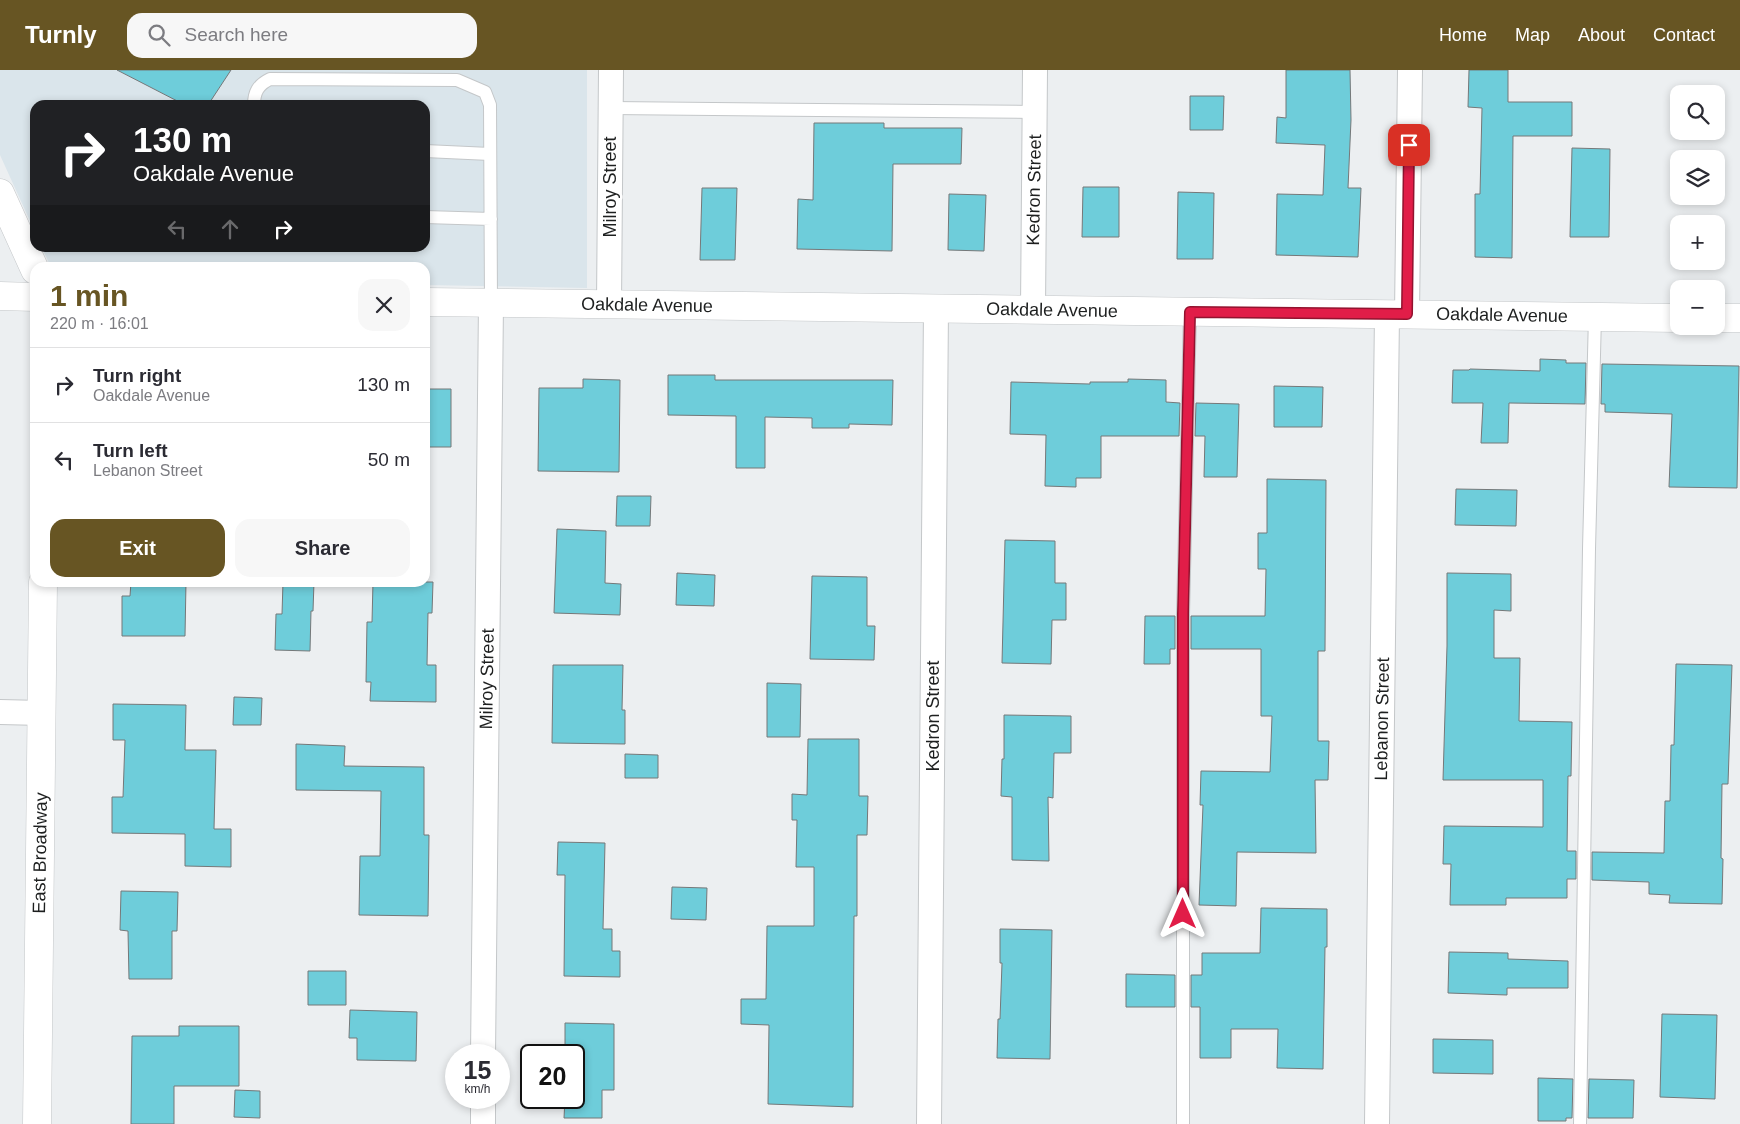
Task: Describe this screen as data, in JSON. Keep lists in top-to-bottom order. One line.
{"streets":{"street":["Milroy Street","Kedron Street","Oakdale Avenue","Lebanon Street","East Broadway"]},"crossings":[["Milroy Street","Oakdale Avenue"],["Kedron Street","Oakdale Avenue"],["Oakdale Avenue","Lebanon Street"]],"page":{"header":"Turnly","search":"Search here","nav":["Home","Map","About","Contact"],"map_buttons":["+","−"],"turn":["130 m","Oakdale Avenue"],"heading":["1 min","220 m · 16:01"],"list":[{"name":"Turn right","note":"Oakdale Avenue","value":"130 m"},{"name":"Turn left","note":"Lebanon Street","value":"50 m"}],"buttons":["Exit","Share"],"speed":"15 km/h","limit":"20"}}
